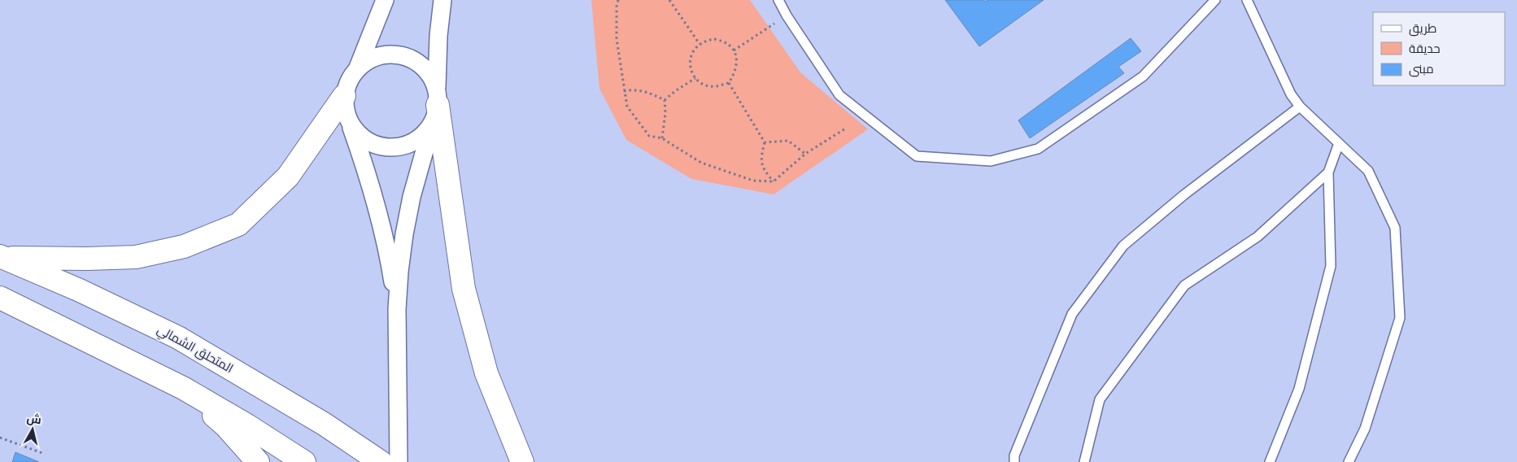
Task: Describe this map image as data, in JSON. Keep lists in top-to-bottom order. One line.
{"streets":{"highway":["المتحلق الشمالي"]},"legend":["طريق","حديقة","مبنى"],"north":"top"}
